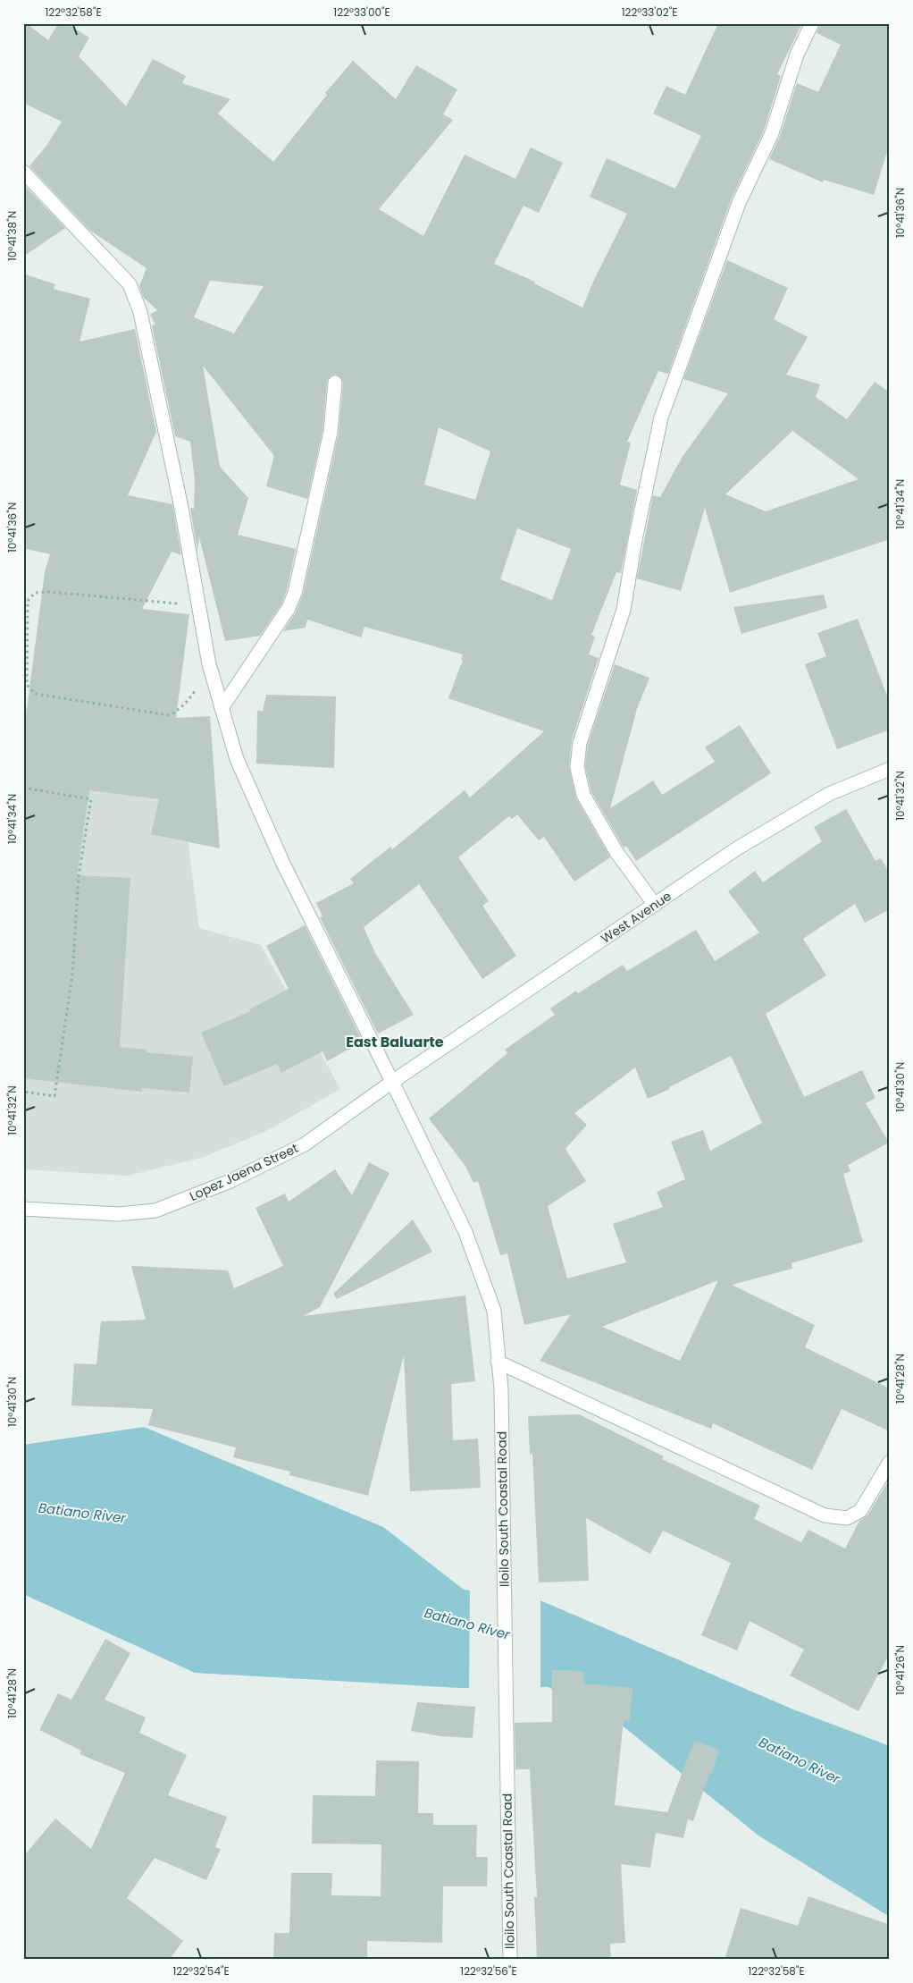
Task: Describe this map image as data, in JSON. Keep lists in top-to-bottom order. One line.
{"streets":{"street":["West Avenue","Lopez Jaena Street","Iloilo South Coastal Road"]},"crossings":[["West Avenue","Lopez Jaena Street"],["West Avenue","Iloilo South Coastal Road"],["Lopez Jaena Street","Iloilo South Coastal Road"]],"districts":["East Baluarte"],"water":["Batiano River"],"coordinates":["122°32'58\"E","122°33'00\"E","122°33'02\"E","10°41'36\"N","10°41'38\"N","10°41'34\"N","10°41'32\"N","10°41'30\"N","10°41'28\"N","10°41'26\"N","122°32'54\"E","122°32'56\"E"]}
